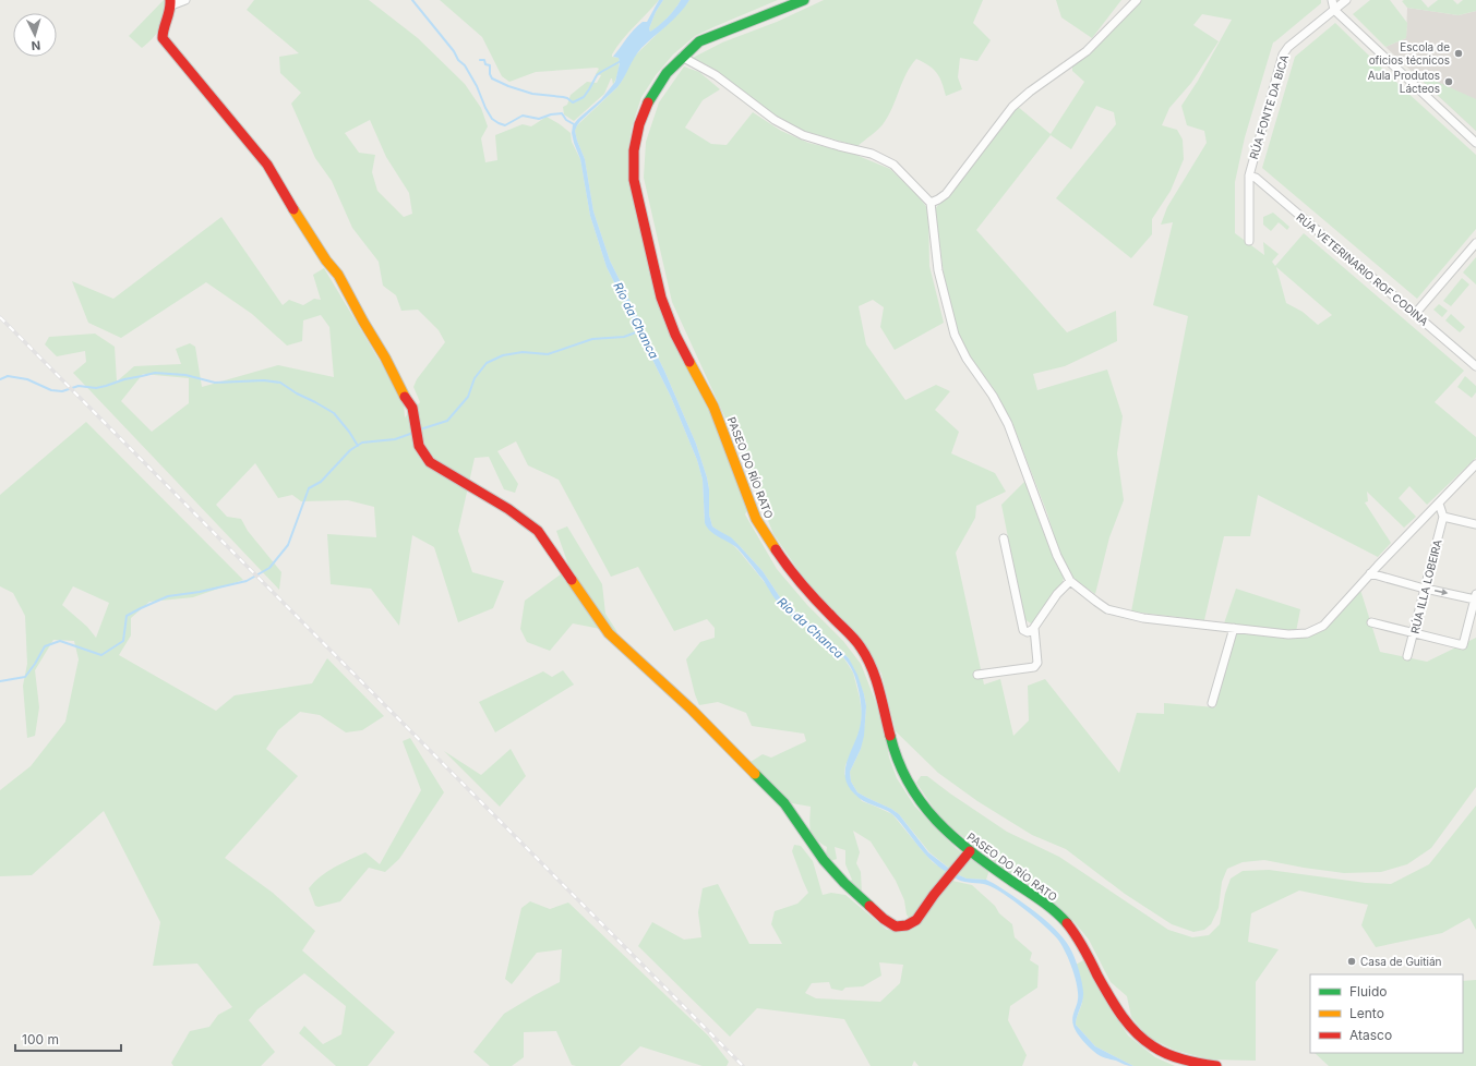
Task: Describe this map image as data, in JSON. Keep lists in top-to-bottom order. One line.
{"streets":{"street":["RÚA FONTE DA BICA","RÚA VETERINARIO ROF CODINA","PASEO DO RÍO RATO","RÚA ILLA LOBEIRA"]},"crossings":[["RÚA FONTE DA BICA","RÚA VETERINARIO ROF CODINA"]],"water":["Río da Chanca"],"places":["Escola de oficios técnicos","Aula Produtos Lácteos","Casa de Guitián"],"legend":["Fluido","Lento","Atasco"],"scale_bar":"100 m","north":"bottom"}
